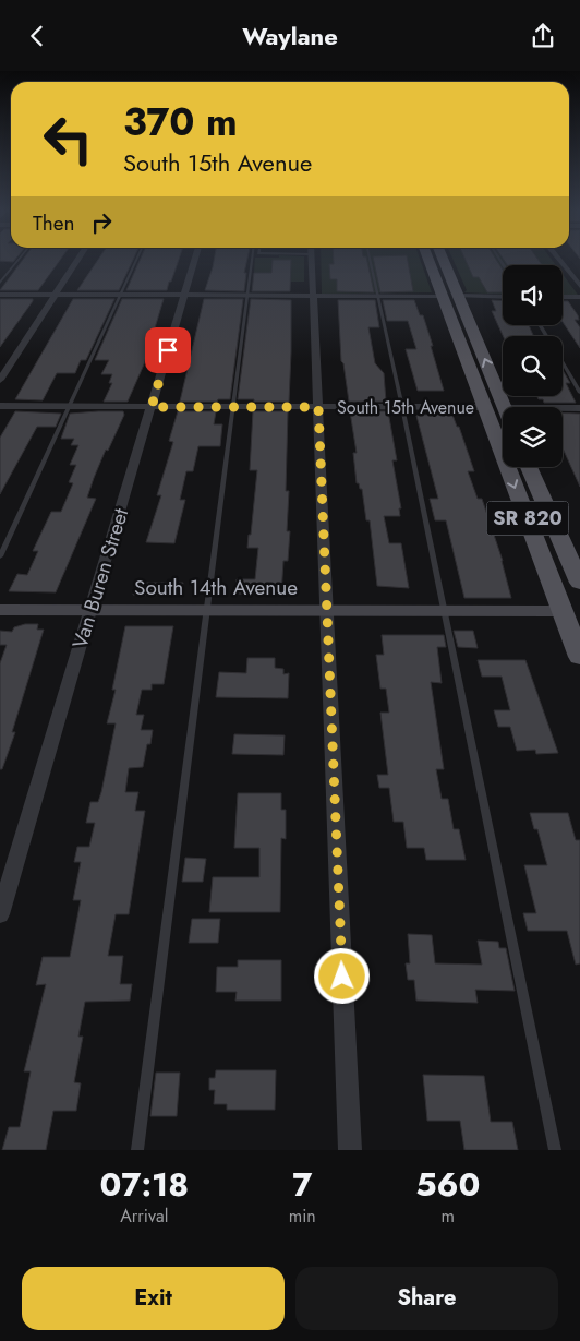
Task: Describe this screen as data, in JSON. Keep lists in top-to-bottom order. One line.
{"streets":{"main road":["SR 820"],"street":["South 15th Avenue","Van Buren Street","South 14th Avenue"]},"crossings":[["South 15th Avenue","SR 820"],["South 15th Avenue","Van Buren Street"],["SR 820","South 14th Avenue"],["Van Buren Street","South 14th Avenue"]],"page":{"header":"Waylane","turn":["370 m","South 15th Avenue"],"then":"Then","eta":["07:18","Arrival","7","min","560","m"],"buttons":["Exit","Share"]}}
